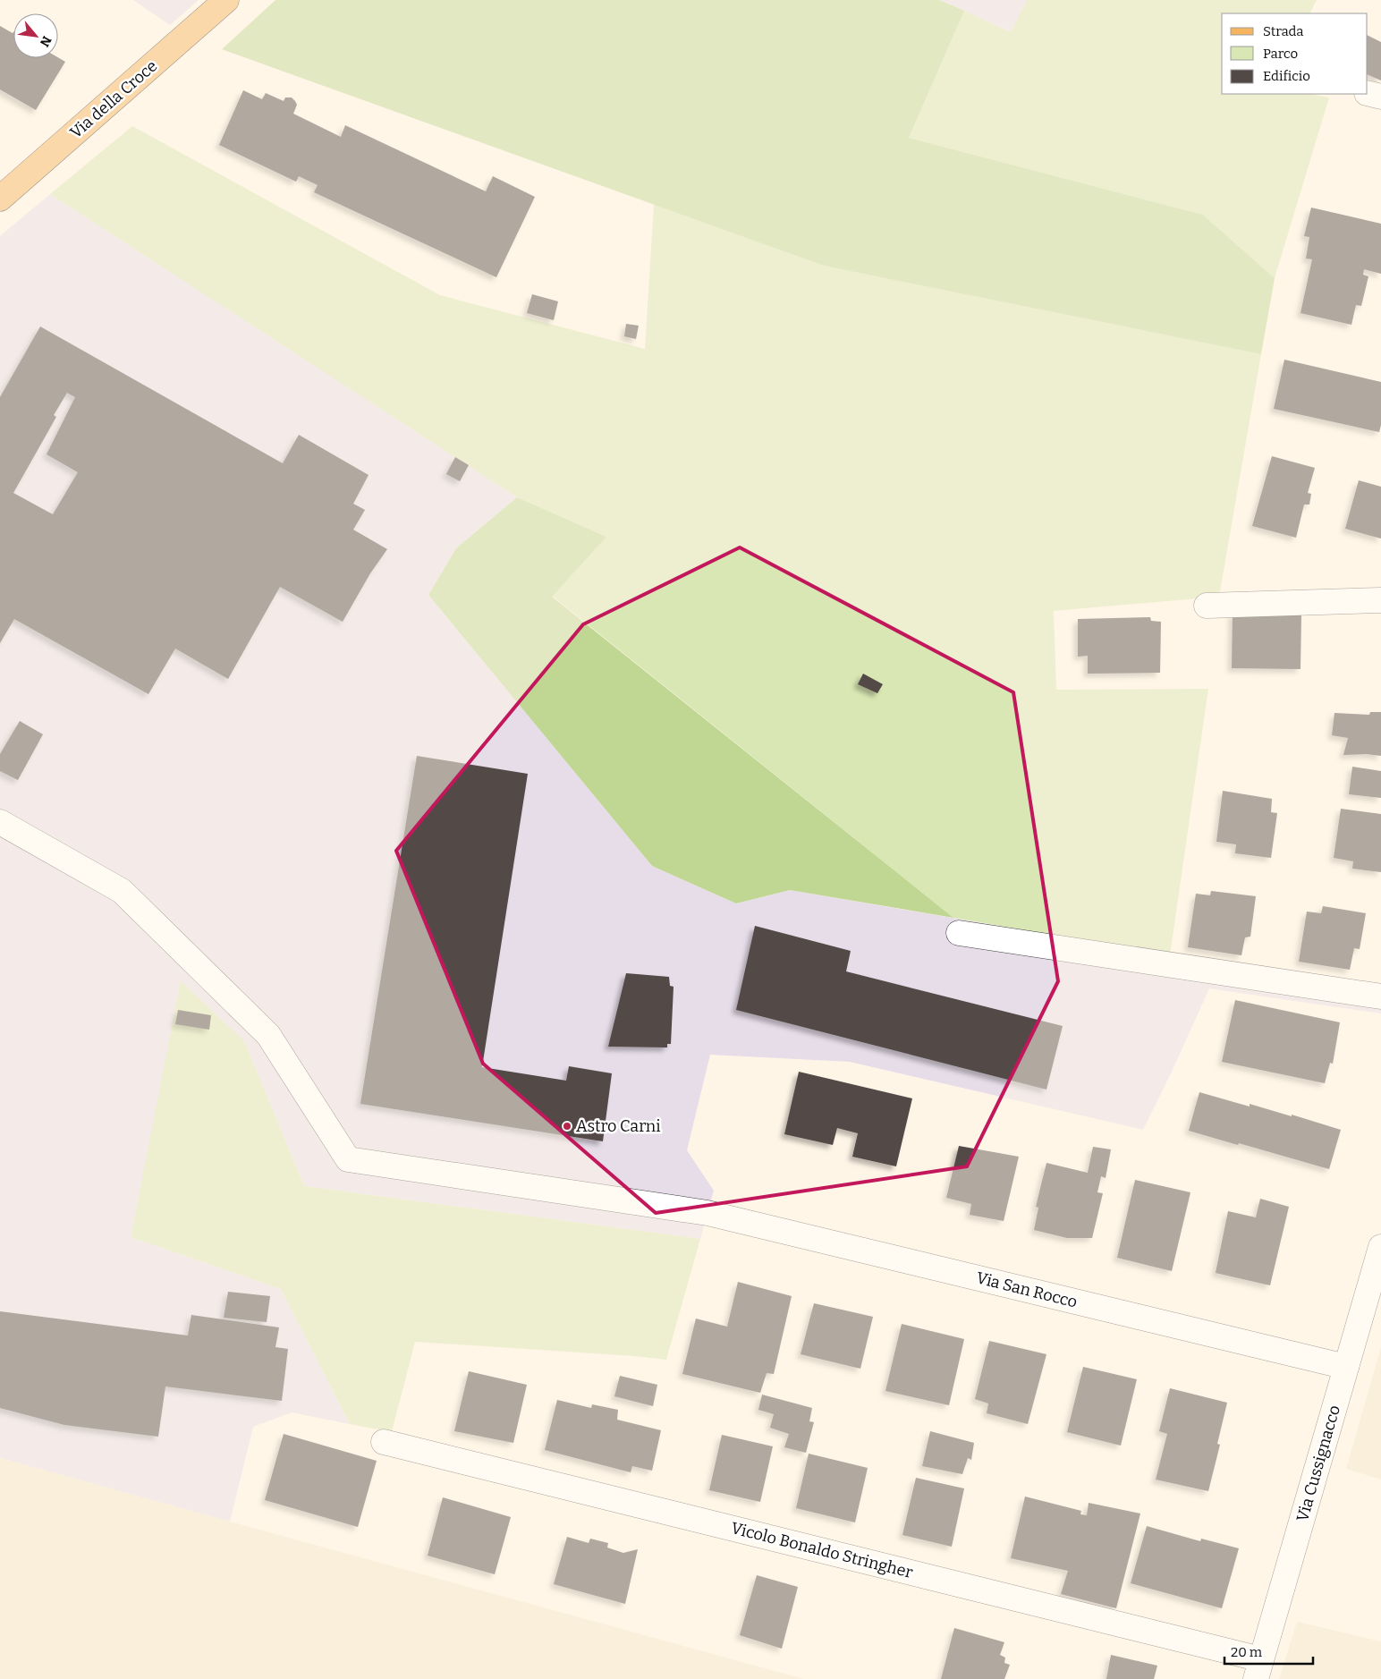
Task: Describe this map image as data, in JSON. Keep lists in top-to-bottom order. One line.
{"streets":{"main road":["Via della Croce"],"street":["Via San Rocco","Via Cussignacco","Vicolo Bonaldo Stringher"]},"crossings":[["Via San Rocco","Via Cussignacco"],["Via Cussignacco","Vicolo Bonaldo Stringher"]],"places":["Astro Carni"],"legend":["Strada","Parco","Edificio"],"scale_bar":"20 m","north":"bottom right"}
